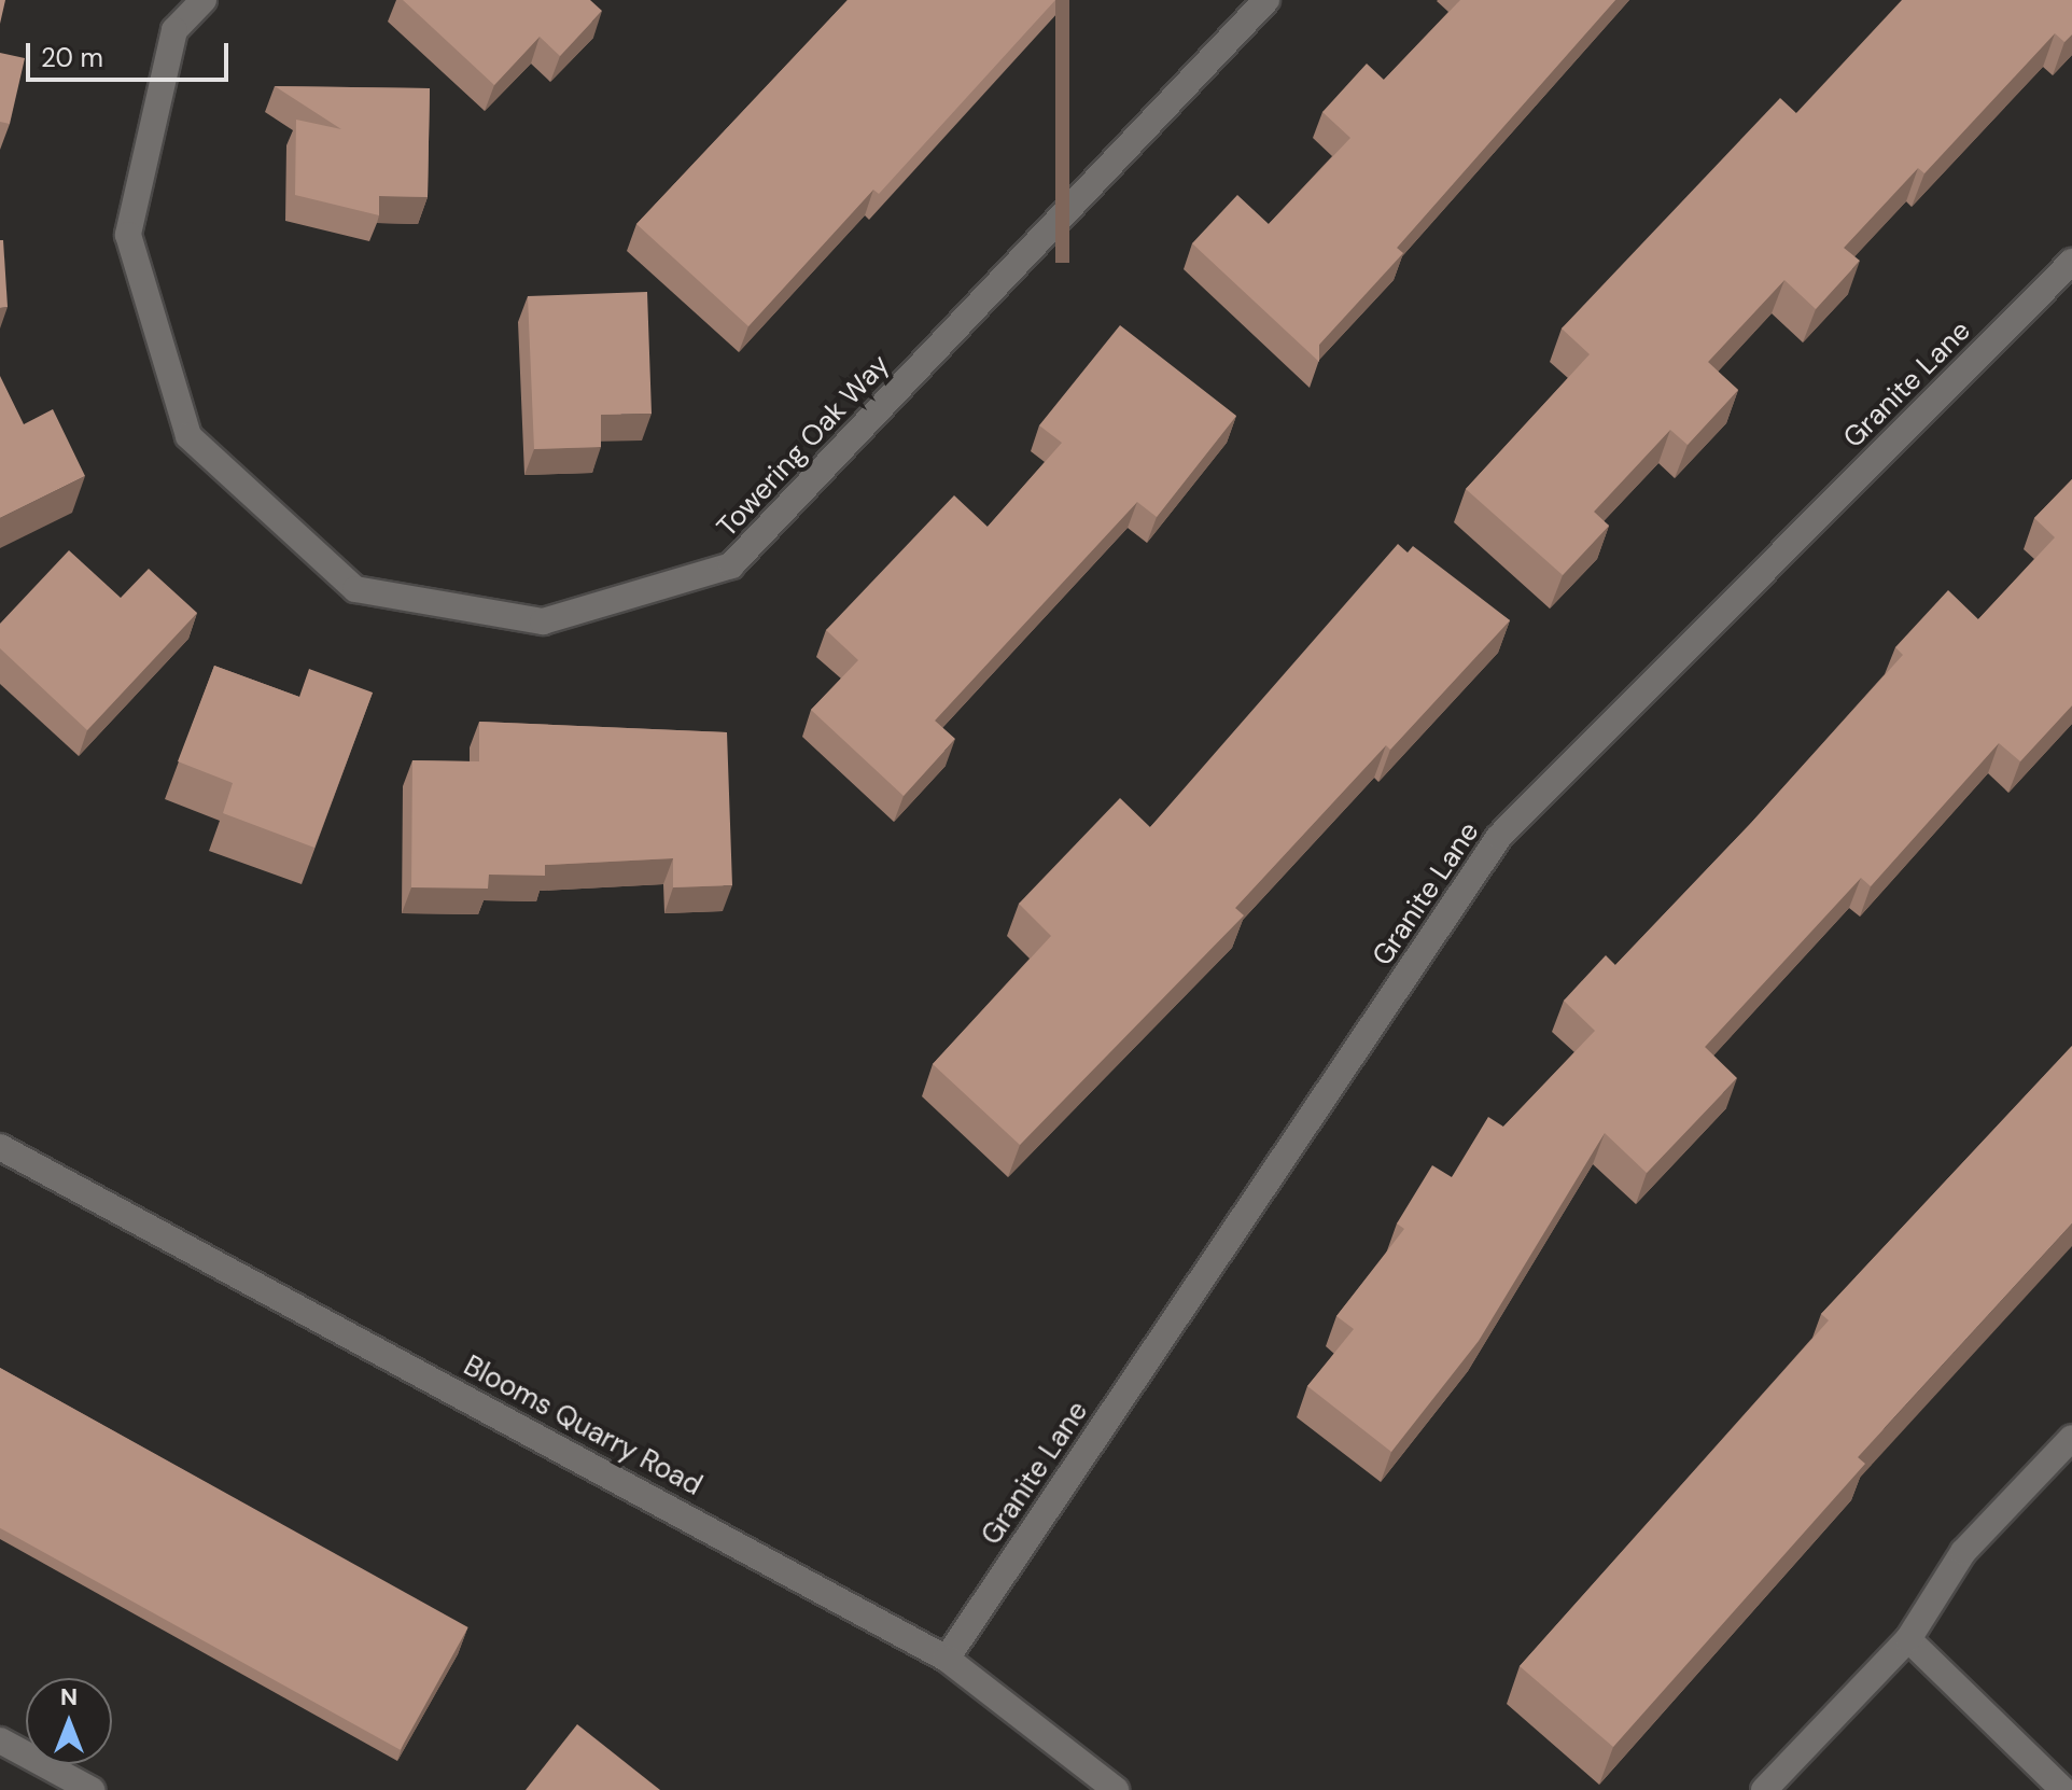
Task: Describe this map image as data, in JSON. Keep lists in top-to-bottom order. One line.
{"streets":{"street":["Granite Lane","Towering Oak Way","Blooms Quarry Road"]},"crossings":[["Granite Lane","Blooms Quarry Road"]],"scale_bar":"20 m","north":"top"}
